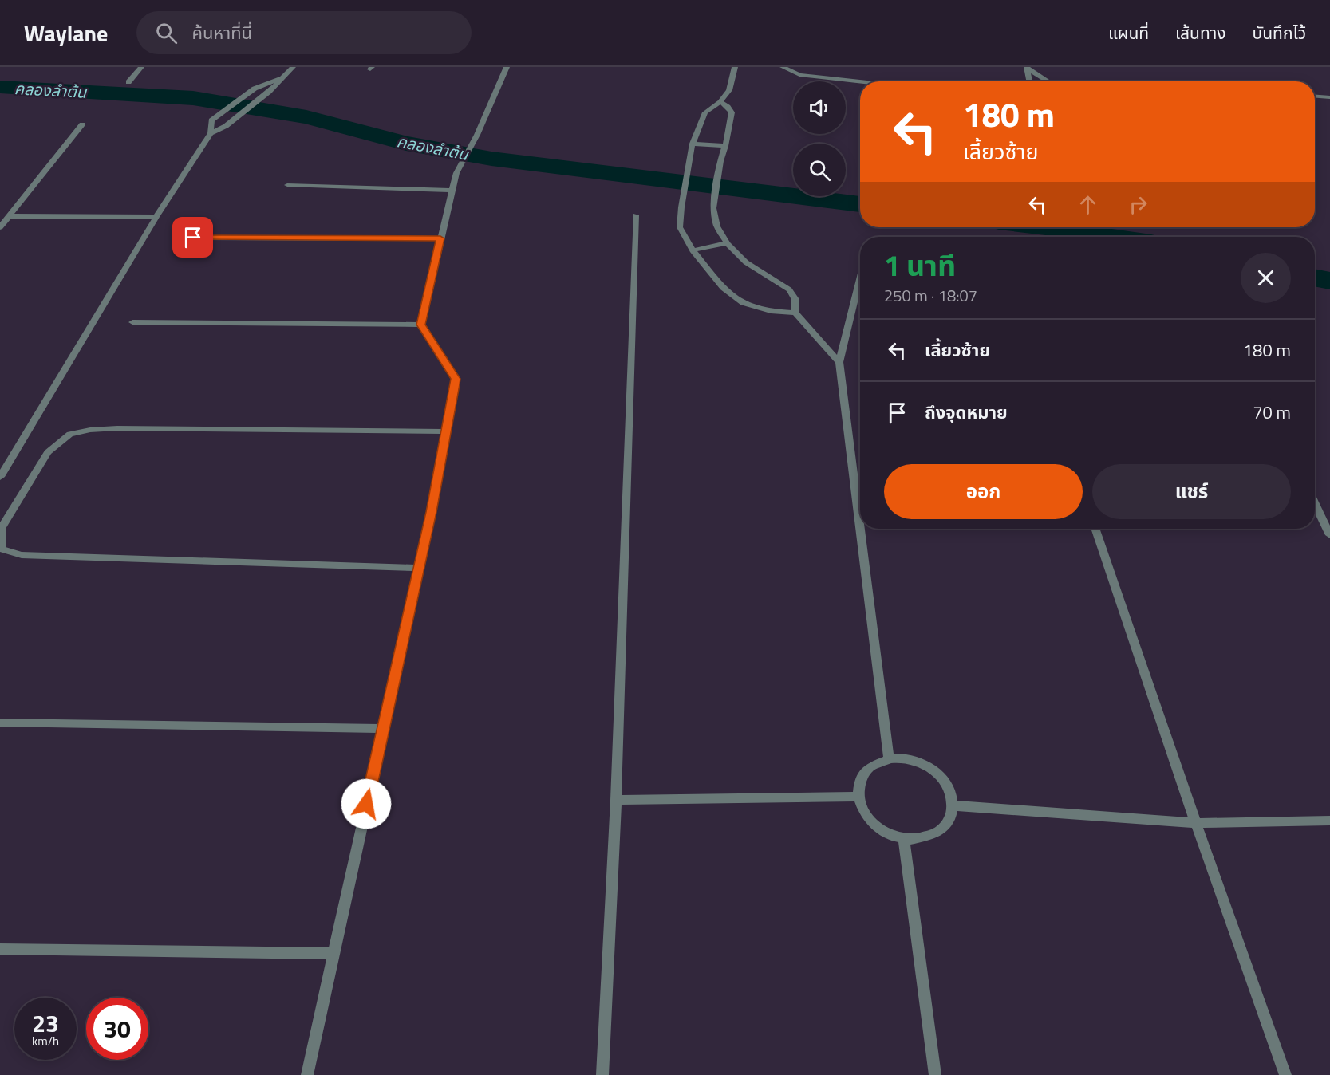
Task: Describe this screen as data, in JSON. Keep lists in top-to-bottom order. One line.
{"water":["คลองลำต้น"],"page":{"header":"Waylane","search":"ค้นหาที่นี่","nav":["แผนที่","เส้นทาง","บันทึกไว้"],"turn":["180 m","เลี้ยวซ้าย"],"heading":["1 นาที","250 m · 18:07"],"list":[{"name":"เลี้ยวซ้าย","value":"180 m"},{"name":"ถึงจุดหมาย","value":"70 m"}],"buttons":["ออก","แชร์"],"speed":"23 km/h","limit":"30"}}
